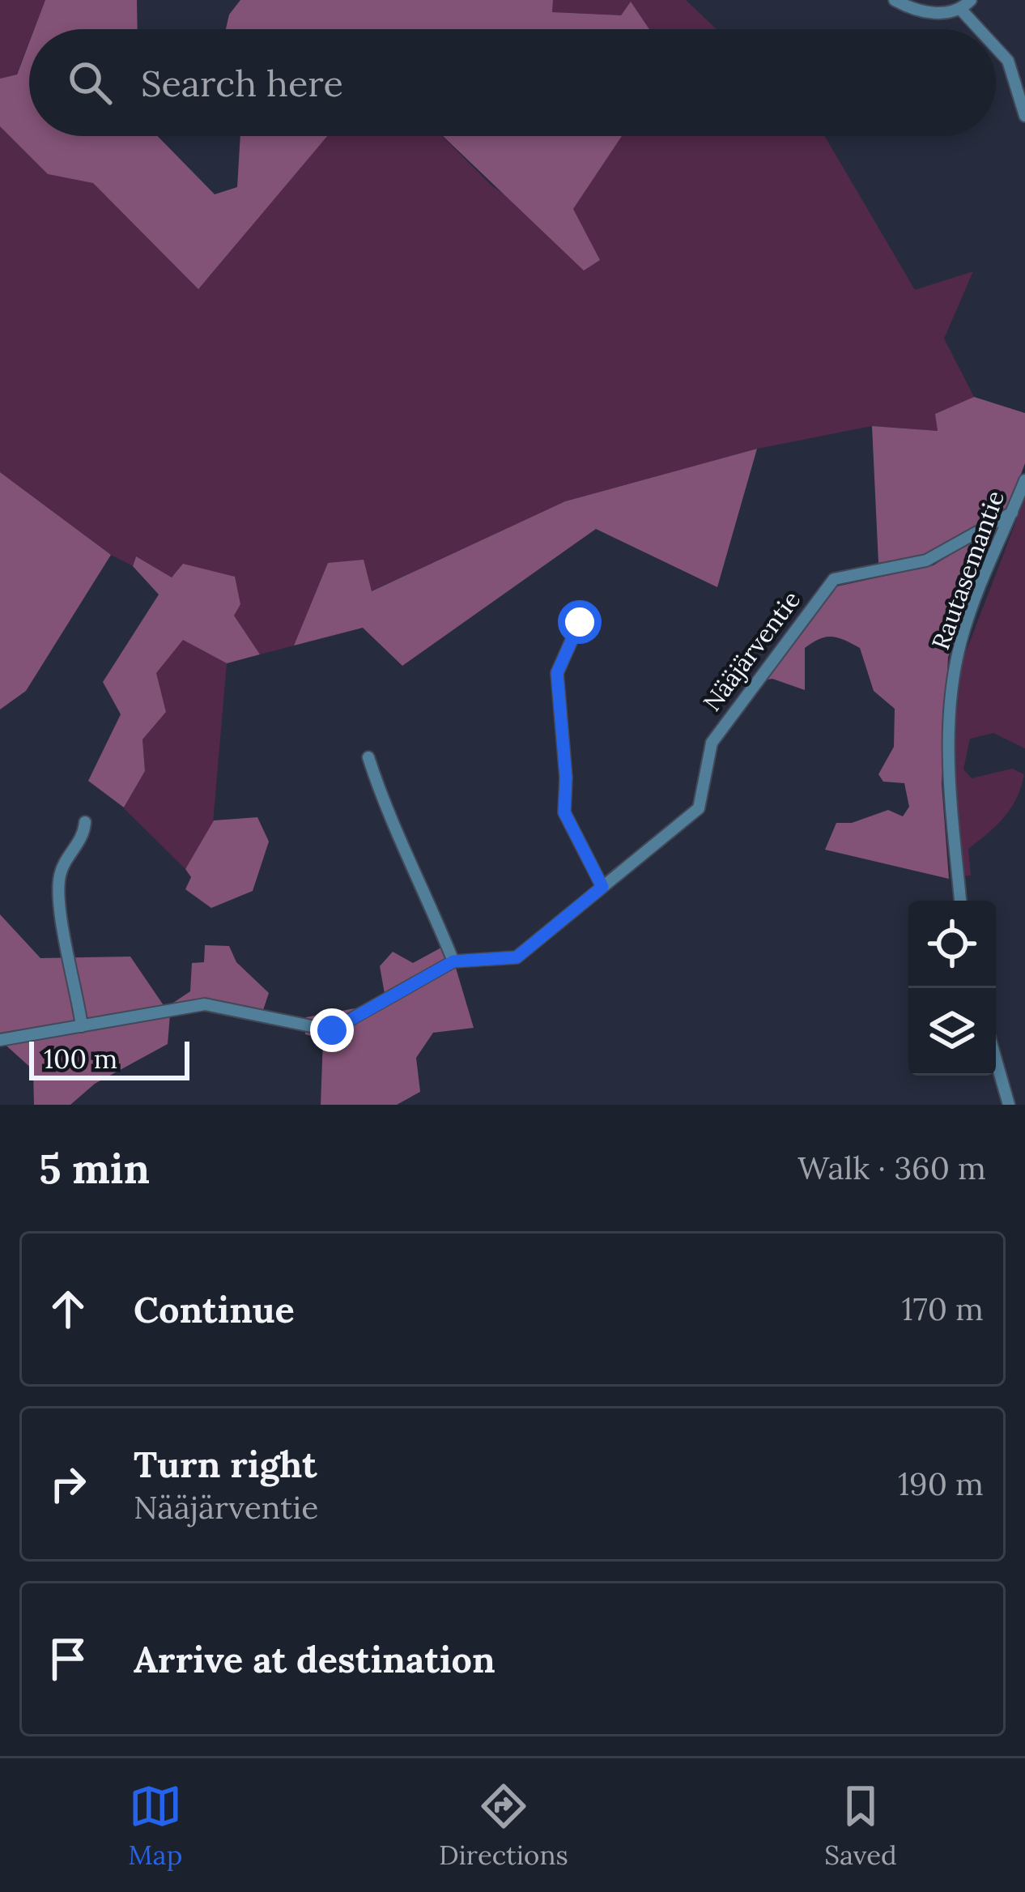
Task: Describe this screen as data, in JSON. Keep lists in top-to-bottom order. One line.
{"streets":{"street":["Rautasemantie","Nääjärventie"]},"crossings":[["Rautasemantie","Nääjärventie"]],"scale_bar":"100 m","page":{"search":"Search here","scale":"100 m","heading":["5 min","Walk · 360 m"],"list":[["Continue","170 m"],["Turn right","Nääjärventie","190 m"],"Arrive at destination"],"nav":["Map","Directions","Saved"]}}
